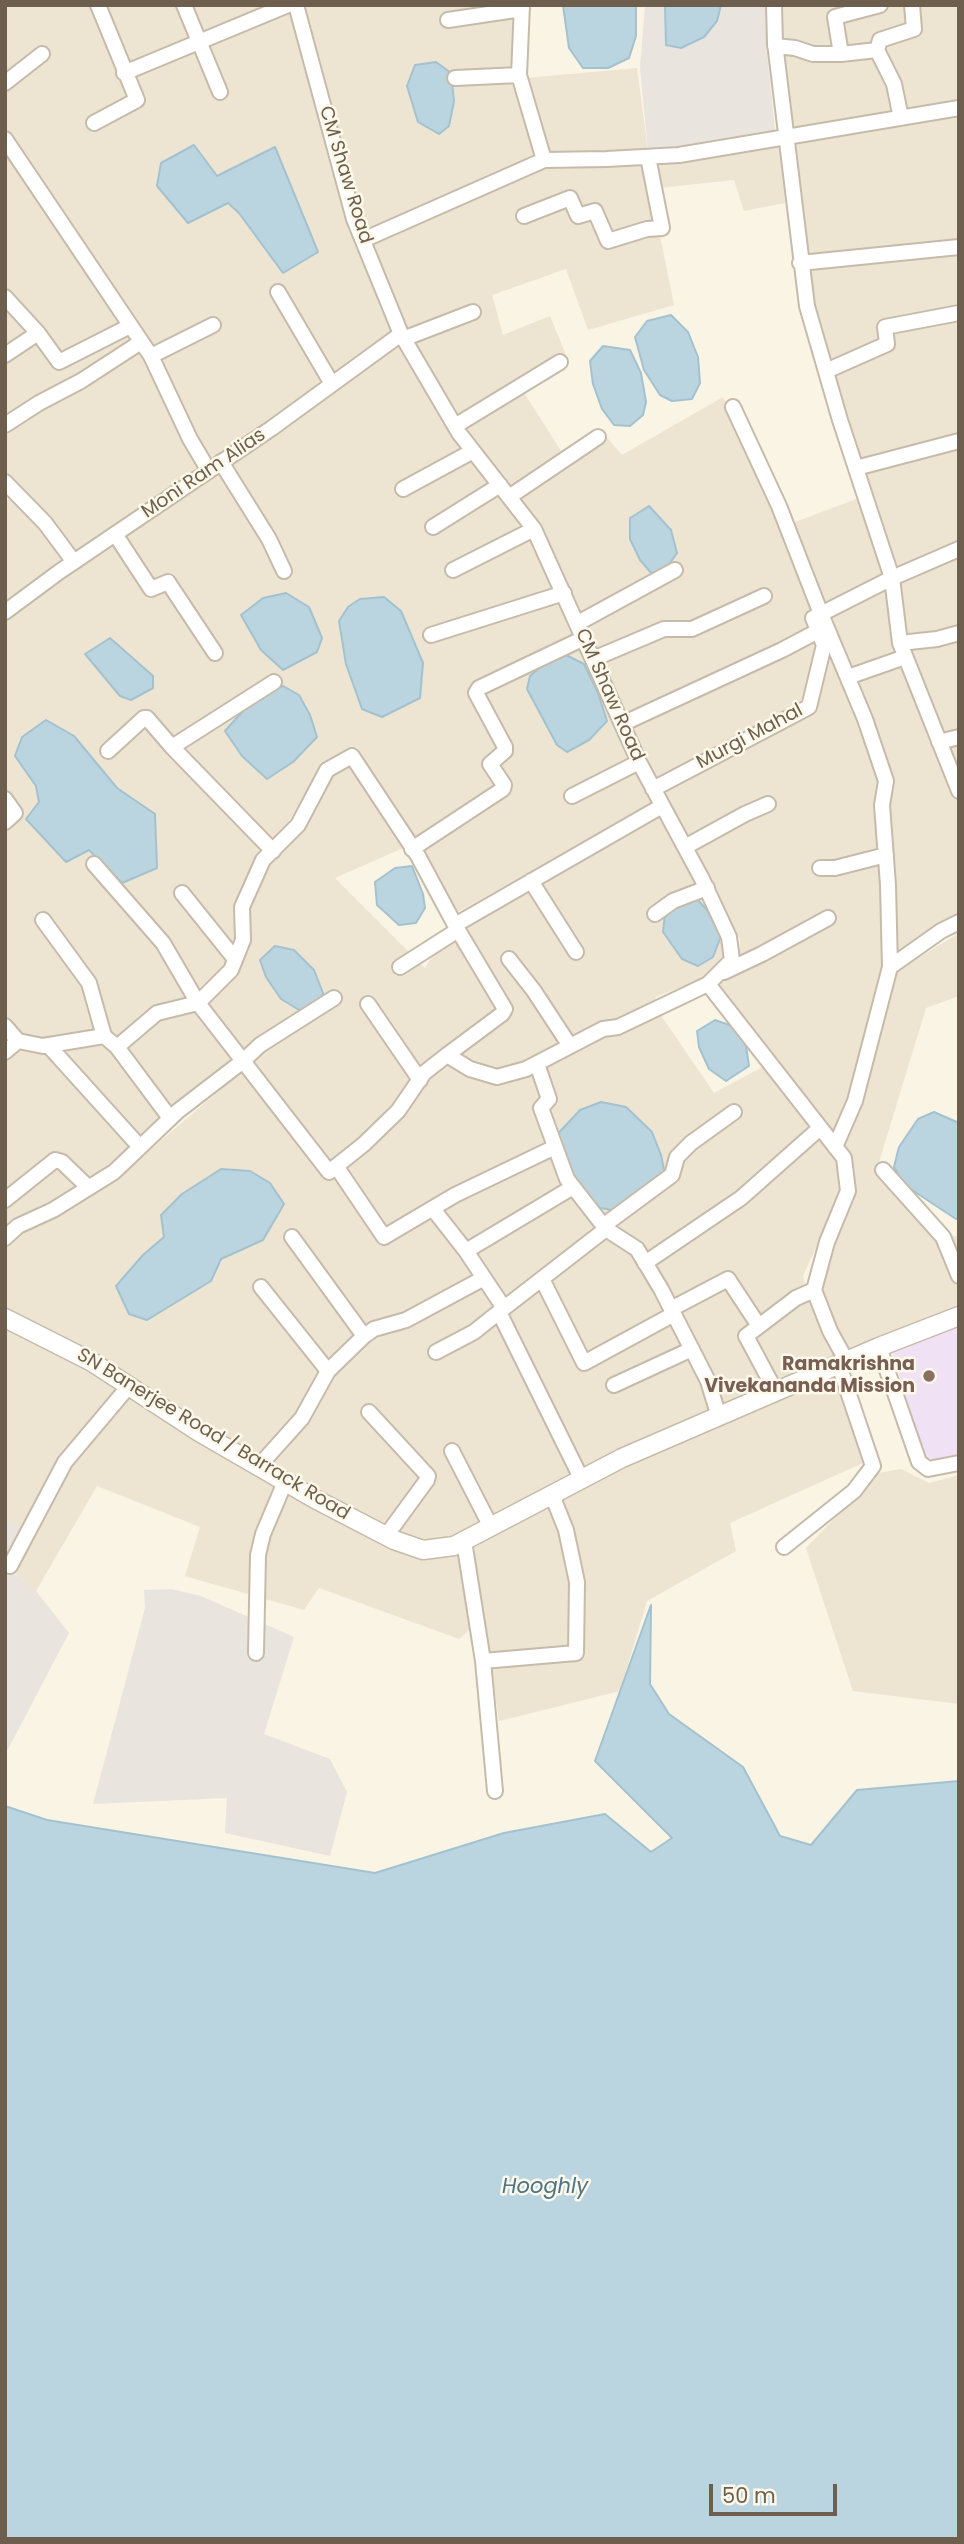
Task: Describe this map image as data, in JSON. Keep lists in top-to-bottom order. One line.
{"streets":{"street":["CM Shaw Road","Moni Ram Alias","Murgi Mahal","SN Banerjee Road / Barrack Road"]},"crossings":[["CM Shaw Road","Moni Ram Alias"],["CM Shaw Road","Murgi Mahal"]],"water":["Hooghly"],"places":["Ramakrishna Vivekananda Mission"],"scale_bar":"50 m"}
